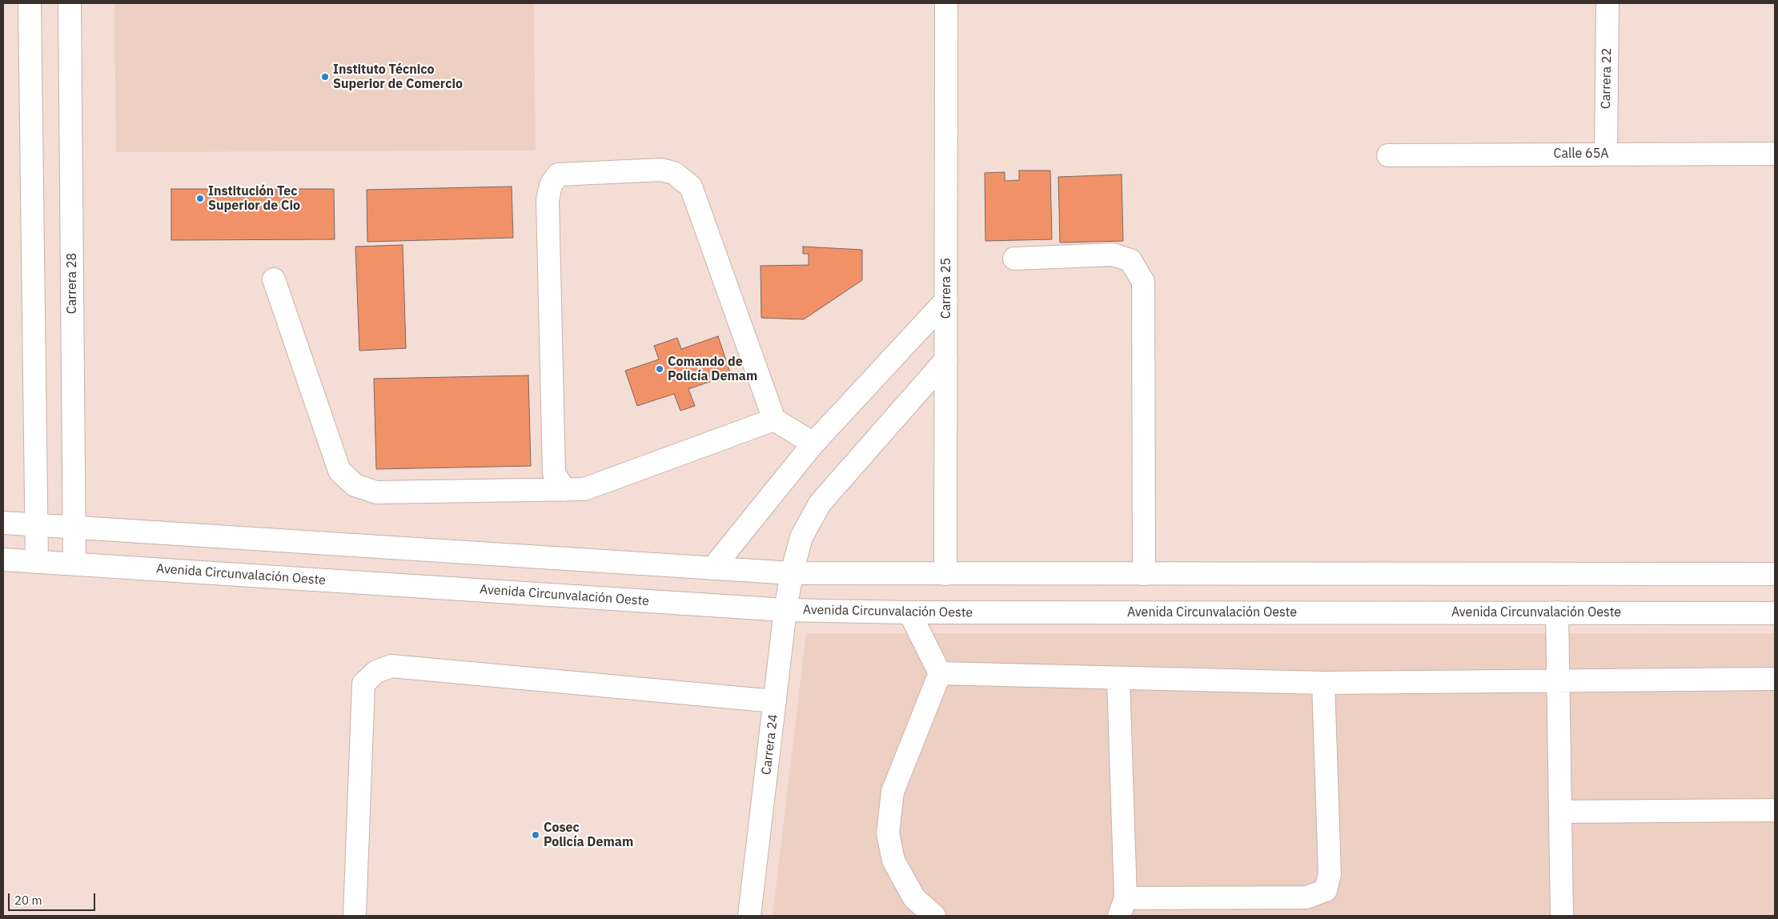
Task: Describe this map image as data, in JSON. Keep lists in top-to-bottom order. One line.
{"streets":{"main road":["Carrera 22","Calle 65A","Carrera 28","Carrera 25","Avenida Circunvalación Oeste","Carrera 24"]},"crossings":[["Carrera 22","Calle 65A"],["Carrera 28","Avenida Circunvalación Oeste"],["Carrera 25","Carrera 24"],["Avenida Circunvalación Oeste","Carrera 24"]],"places":["Instituto Técnico Superior de Comercio","Institución Tec Superior de Cio","Comando de Policía Demam","Cosec Policía Demam"],"scale_bar":"20 m"}
